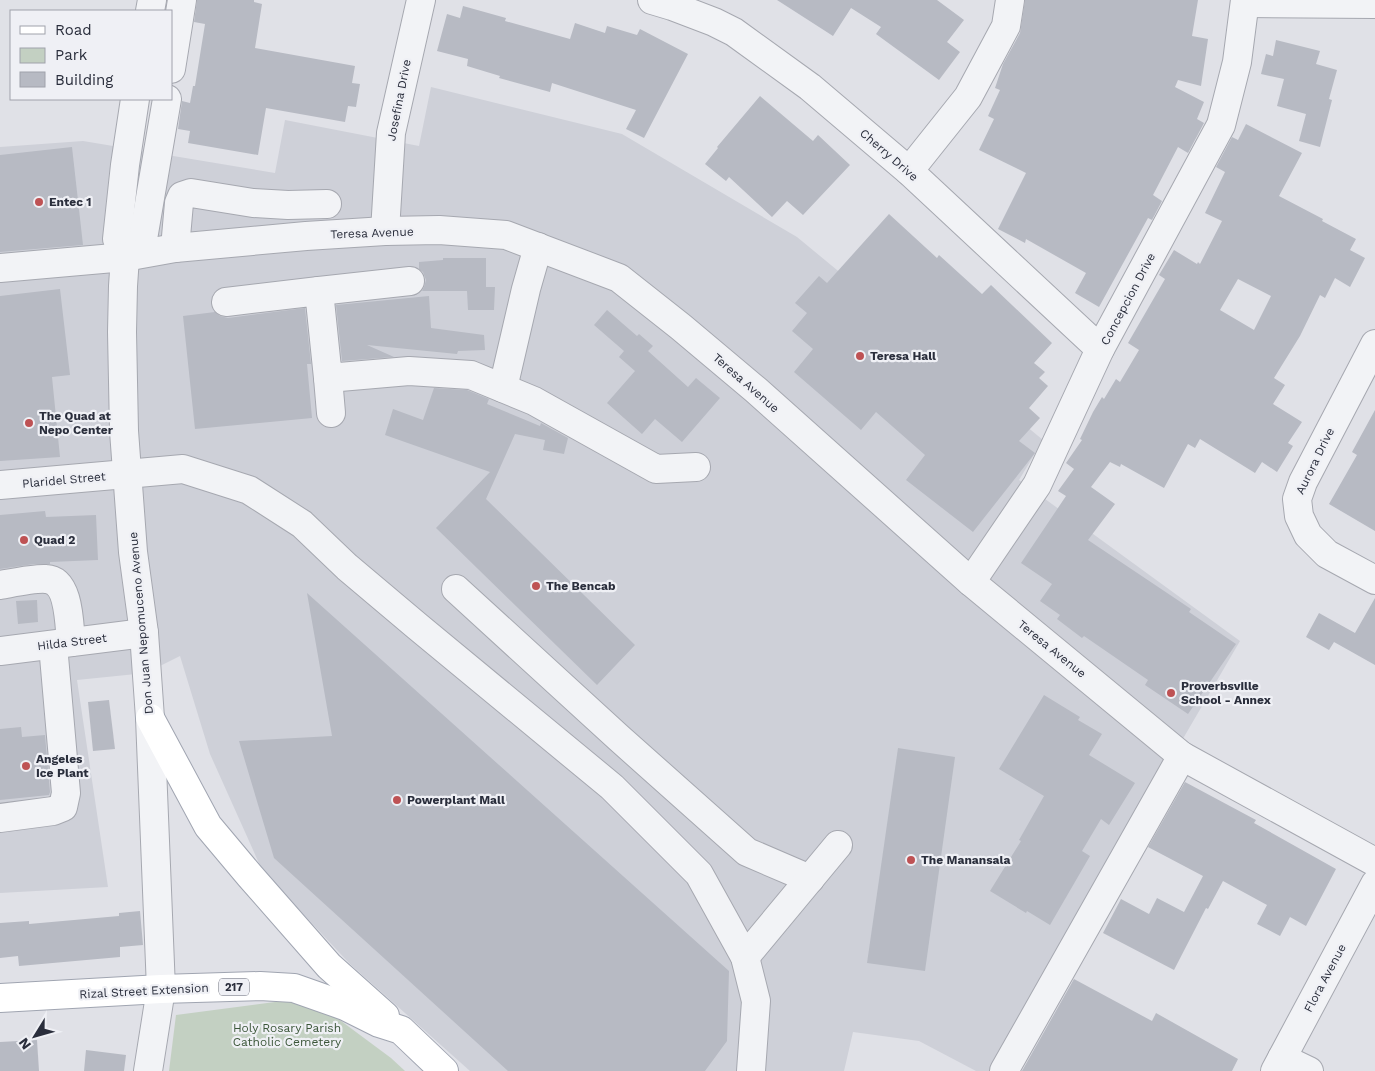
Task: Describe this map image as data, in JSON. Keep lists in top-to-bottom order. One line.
{"streets":{"main road":["217","Rizal Street Extension"],"street":["Josefina Drive","Cherry Drive","Teresa Avenue","Concepcion Drive","Aurora Drive","Plaridel Street","Don Juan Nepomuceno Avenue","Hilda Street","Flora Avenue"]},"crossings":[["Josefina Drive","Teresa Avenue"],["Cherry Drive","Concepcion Drive"],["Teresa Avenue","Concepcion Drive"],["Teresa Avenue","Don Juan Nepomuceno Avenue"],["Plaridel Street","Don Juan Nepomuceno Avenue"],["Don Juan Nepomuceno Avenue","Hilda Street"],["Don Juan Nepomuceno Avenue","Rizal Street Extension"]],"parks":["Holy Rosary Parish Catholic Cemetery"],"places":["Entec 1","Teresa Hall","The Quad at Nepo Center","Quad 2","The Bencab","Proverbsville School - Annex","Angeles Ice Plant","Powerplant Mall","The Manansala"],"legend":["Road","Park","Building"],"north":"bottom left"}
